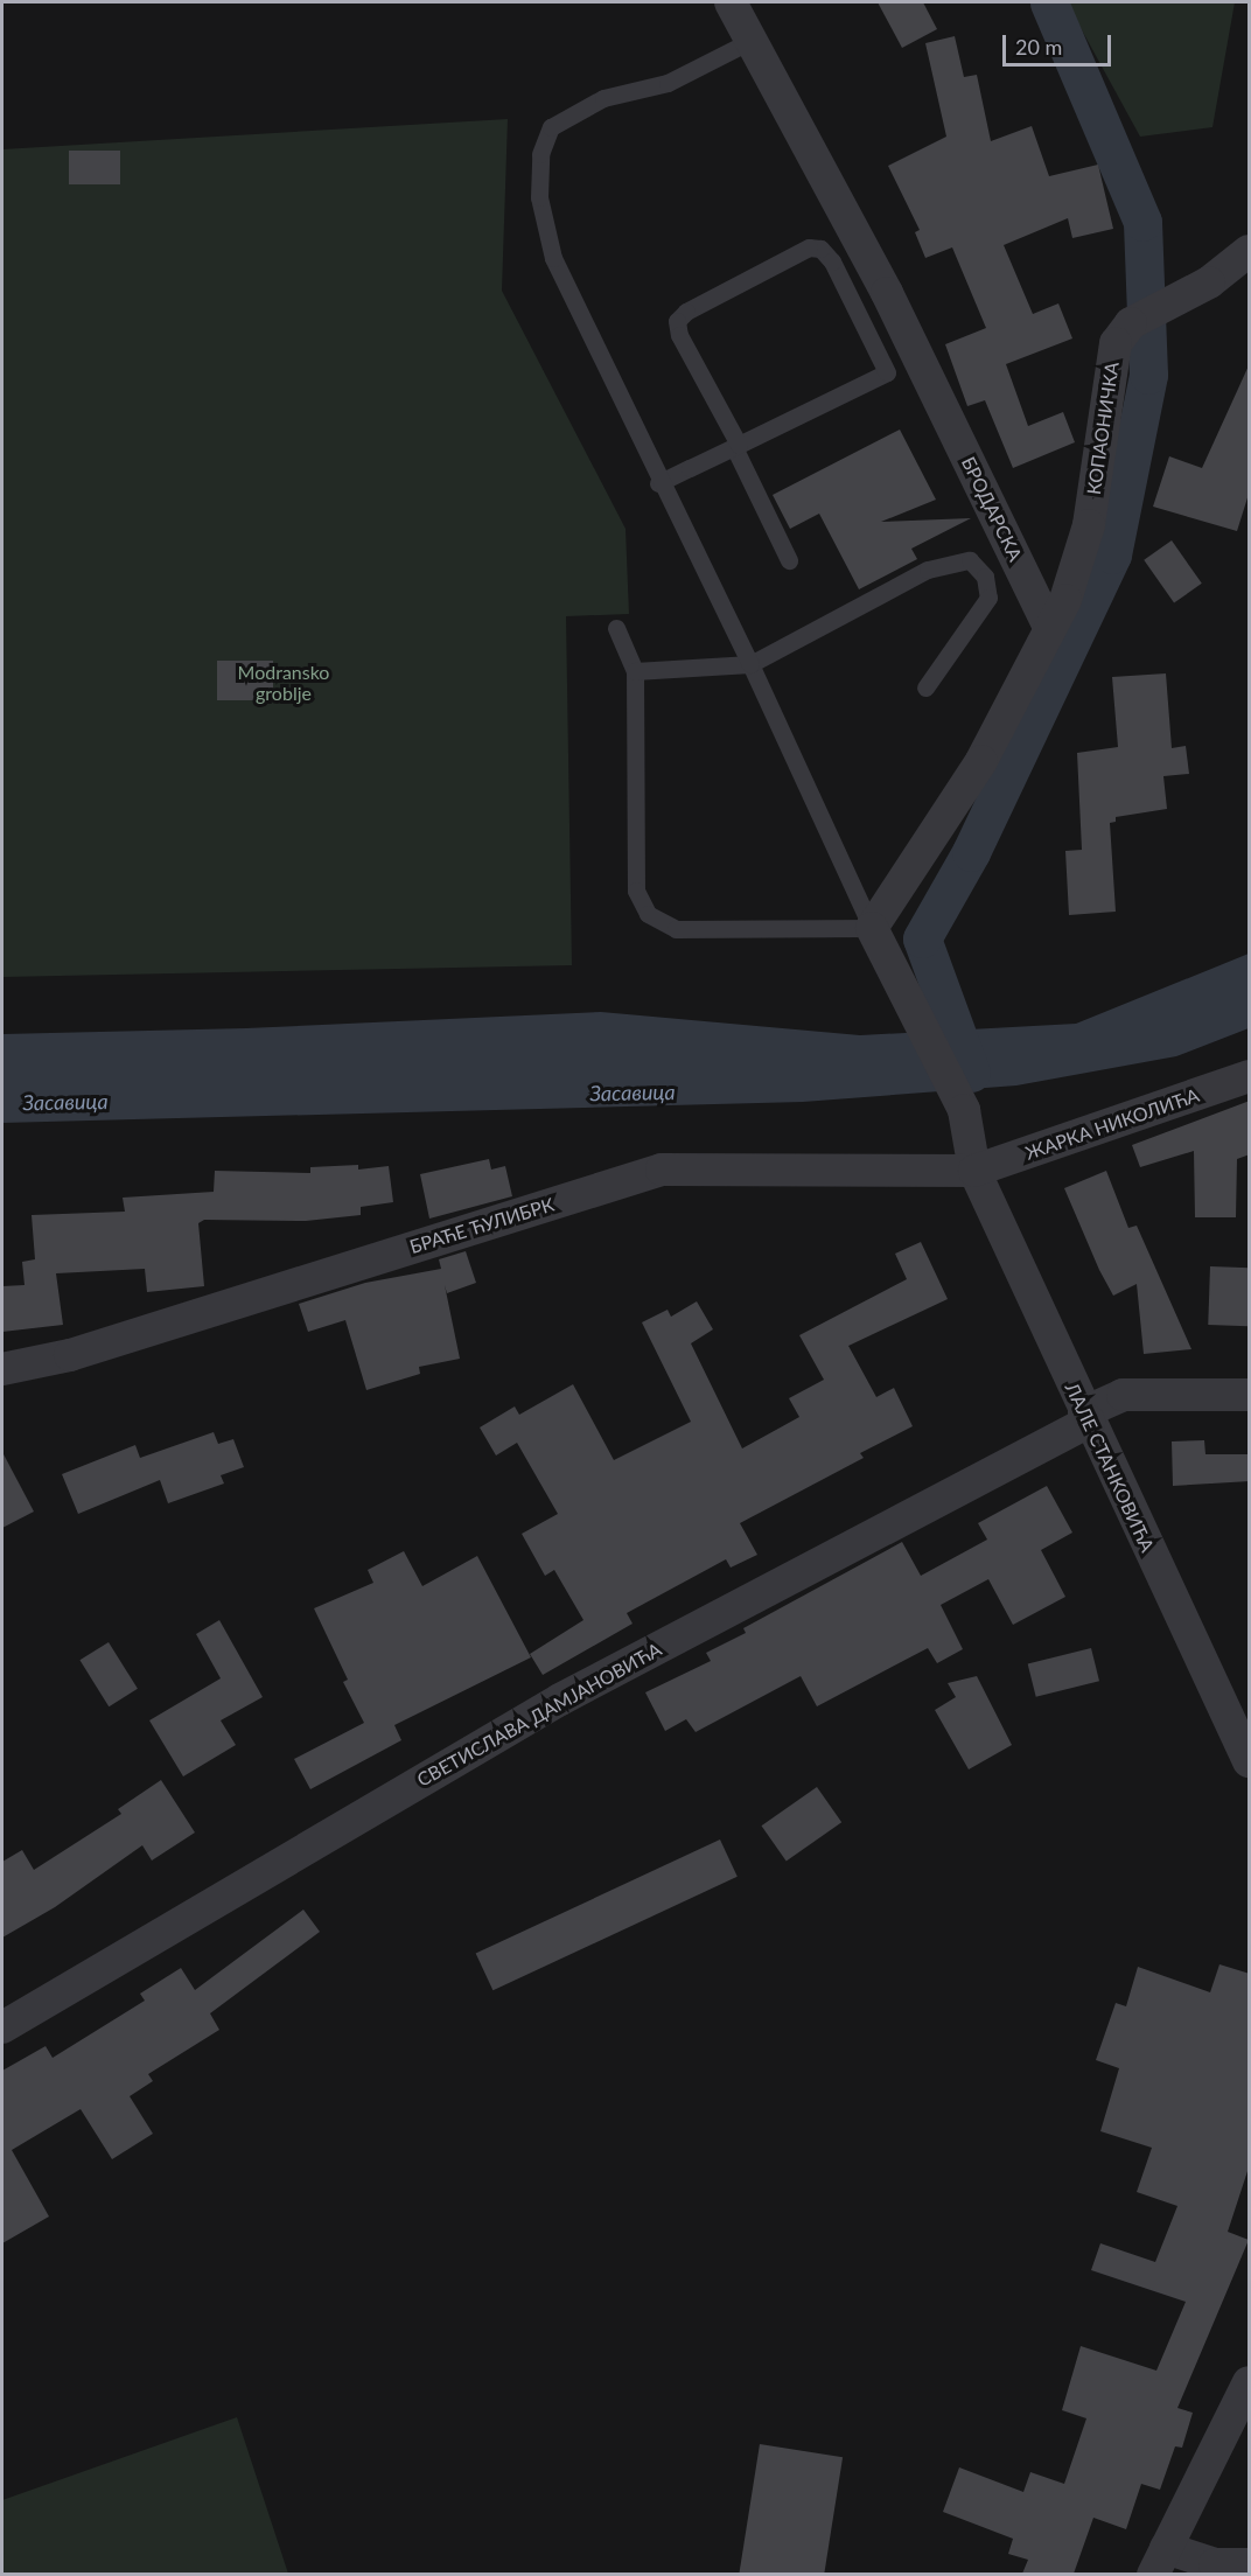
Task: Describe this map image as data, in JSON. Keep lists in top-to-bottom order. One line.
{"streets":{"street":["КОПАОНИЧКА","БРОДАРСКА","ЖАРКА НИКОЛИЋА","БРАЋЕ ЋУЛИБРК","ЛАЛЕ СТАНКОВИЋА","СВЕТИСЛАВА ДАМЈАНОВИЋА"]},"crossings":[["КОПАОНИЧКА","БРОДАРСКА"],["ЖАРКА НИКОЛИЋА","БРАЋЕ ЋУЛИБРК"],["ЖАРКА НИКОЛИЋА","ЛАЛЕ СТАНКОВИЋА"],["БРАЋЕ ЋУЛИБРК","ЛАЛЕ СТАНКОВИЋА"],["ЛАЛЕ СТАНКОВИЋА","СВЕТИСЛАВА ДАМЈАНОВИЋА"]],"water":["Засавица"],"parks":["Modransko groblje"],"scale_bar":"20 m"}
